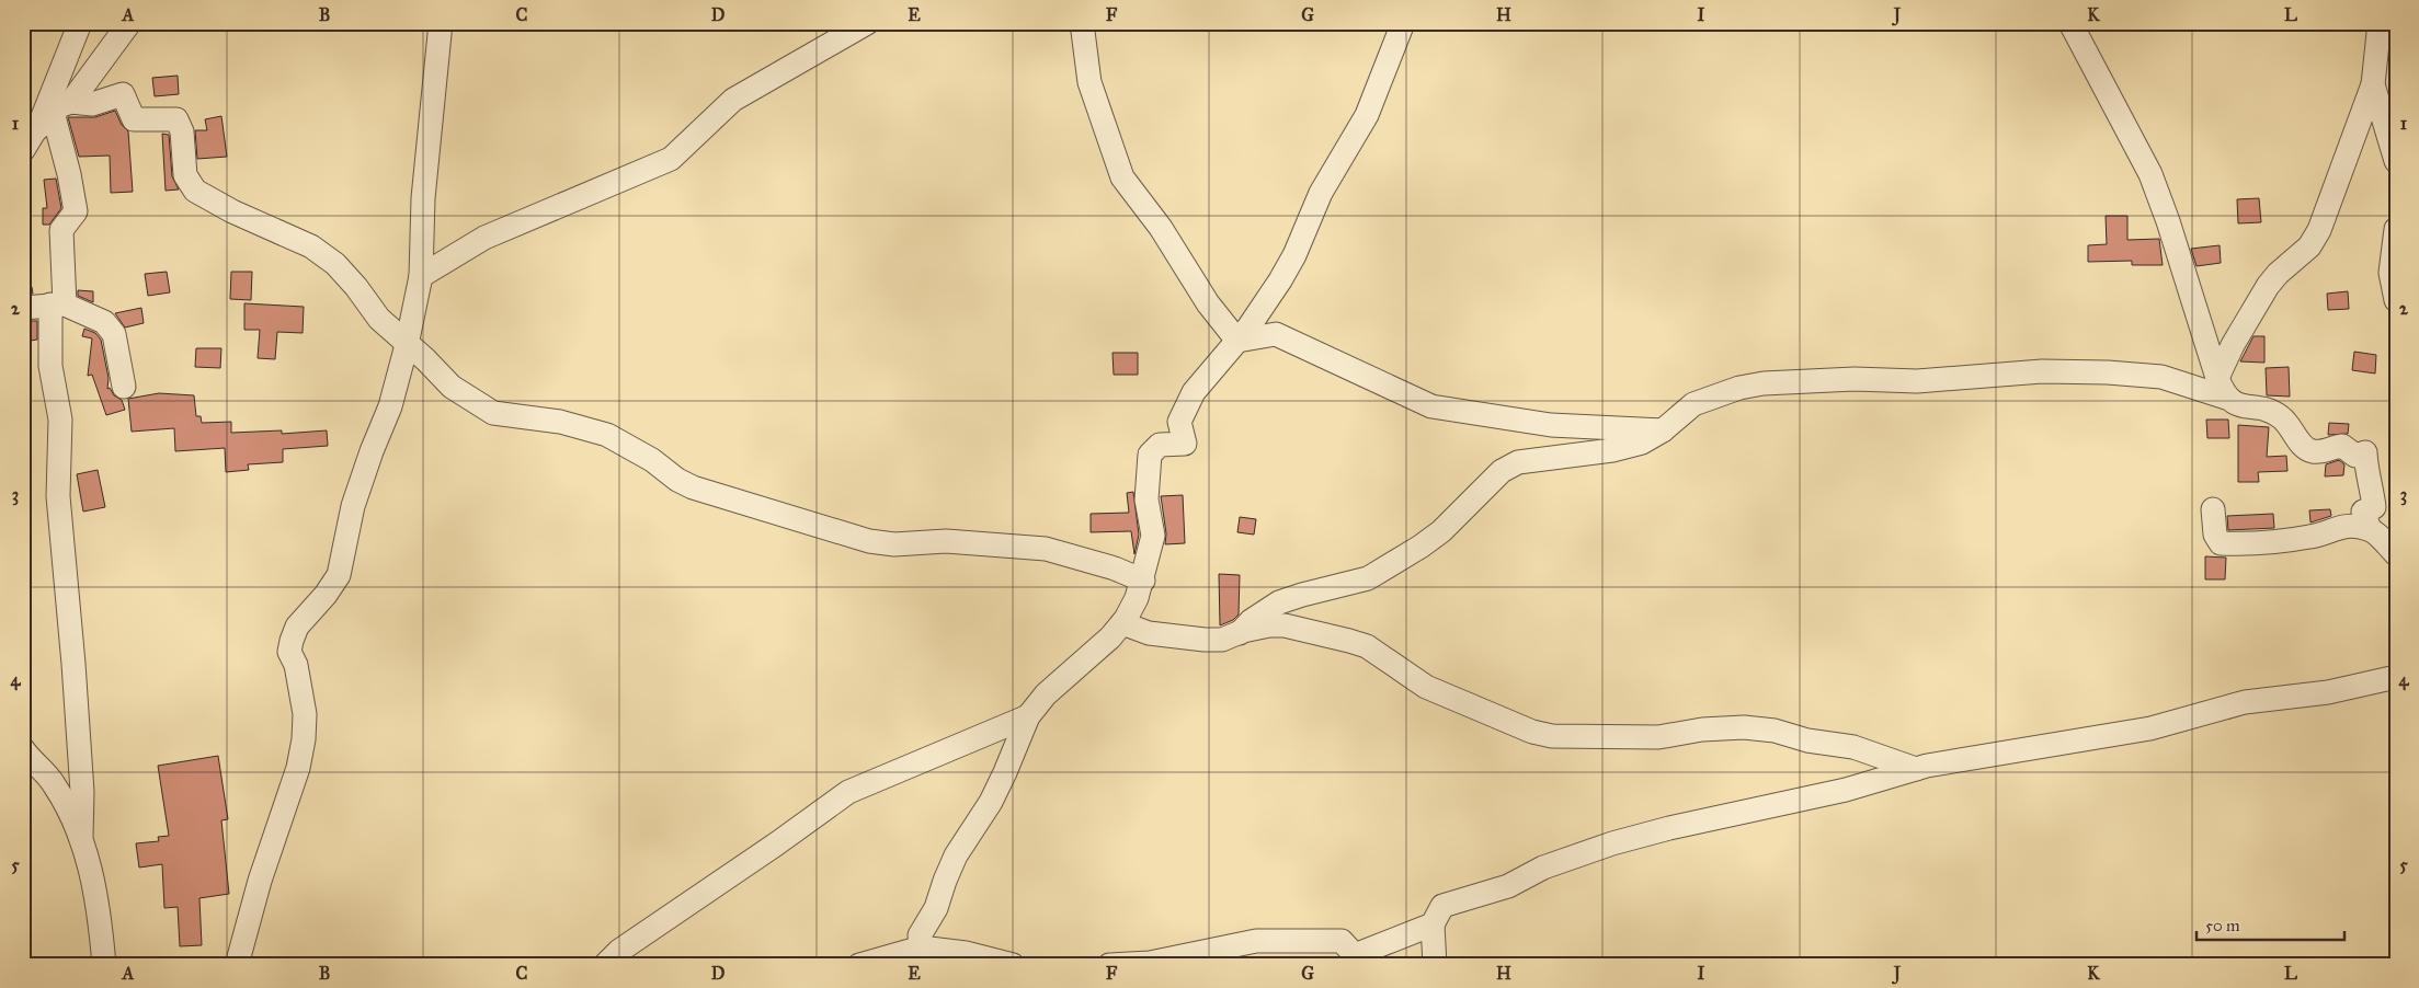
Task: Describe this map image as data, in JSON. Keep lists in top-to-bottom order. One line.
{"scale_bar":"50 m","grid":{"columns":["A","B","C","D","E","F","G","H","I","J","K","L"],"rows":["1","2","3","4","5"]}}
